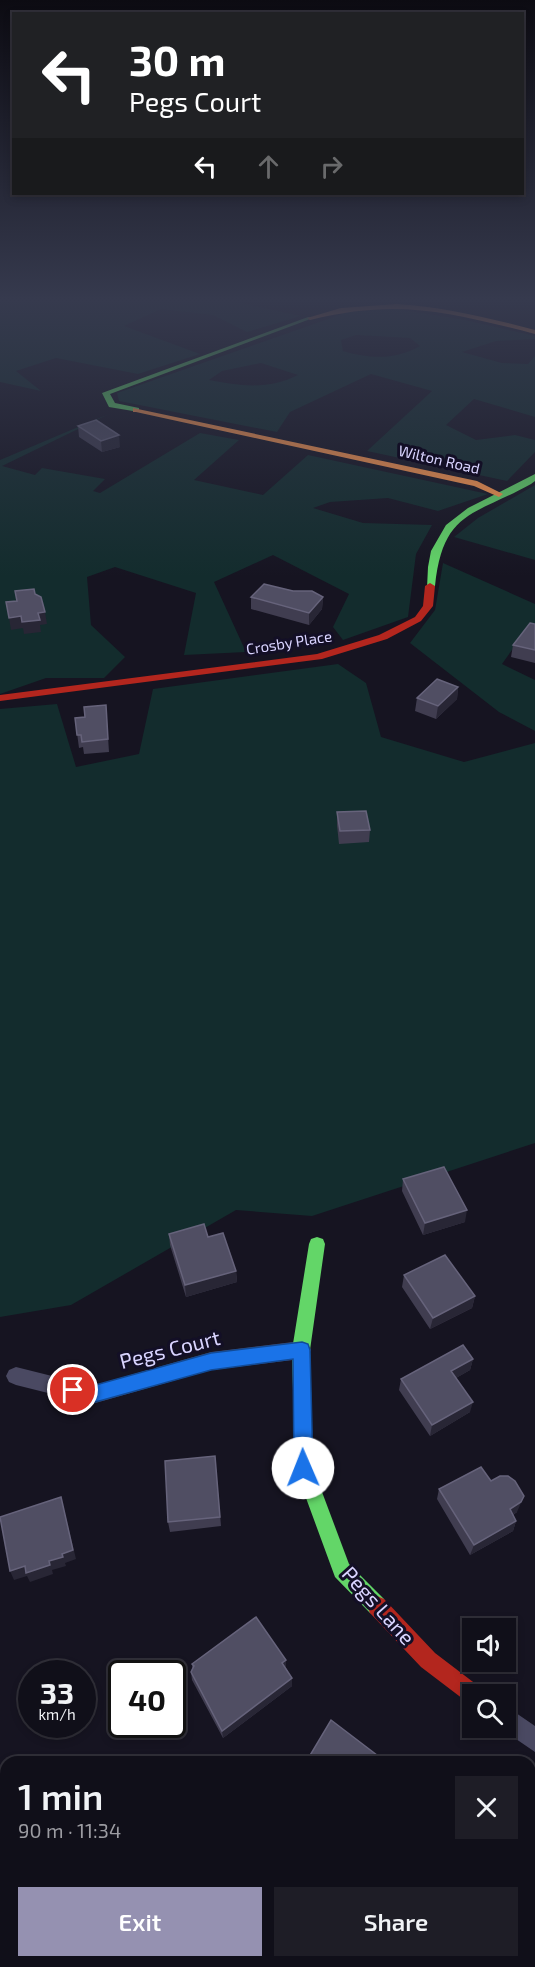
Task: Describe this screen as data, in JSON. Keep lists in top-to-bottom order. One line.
{"streets":{"street":["Wilton Road","Crosby Place","Pegs Court","Pegs Lane"]},"crossings":[["Wilton Road","Crosby Place"],["Pegs Court","Pegs Lane"]],"page":{"turn":["30 m","Pegs Court"],"speed":"33 km/h","limit":"40","heading":["1 min","90 m · 11:34"],"buttons":["Exit","Share"]}}
